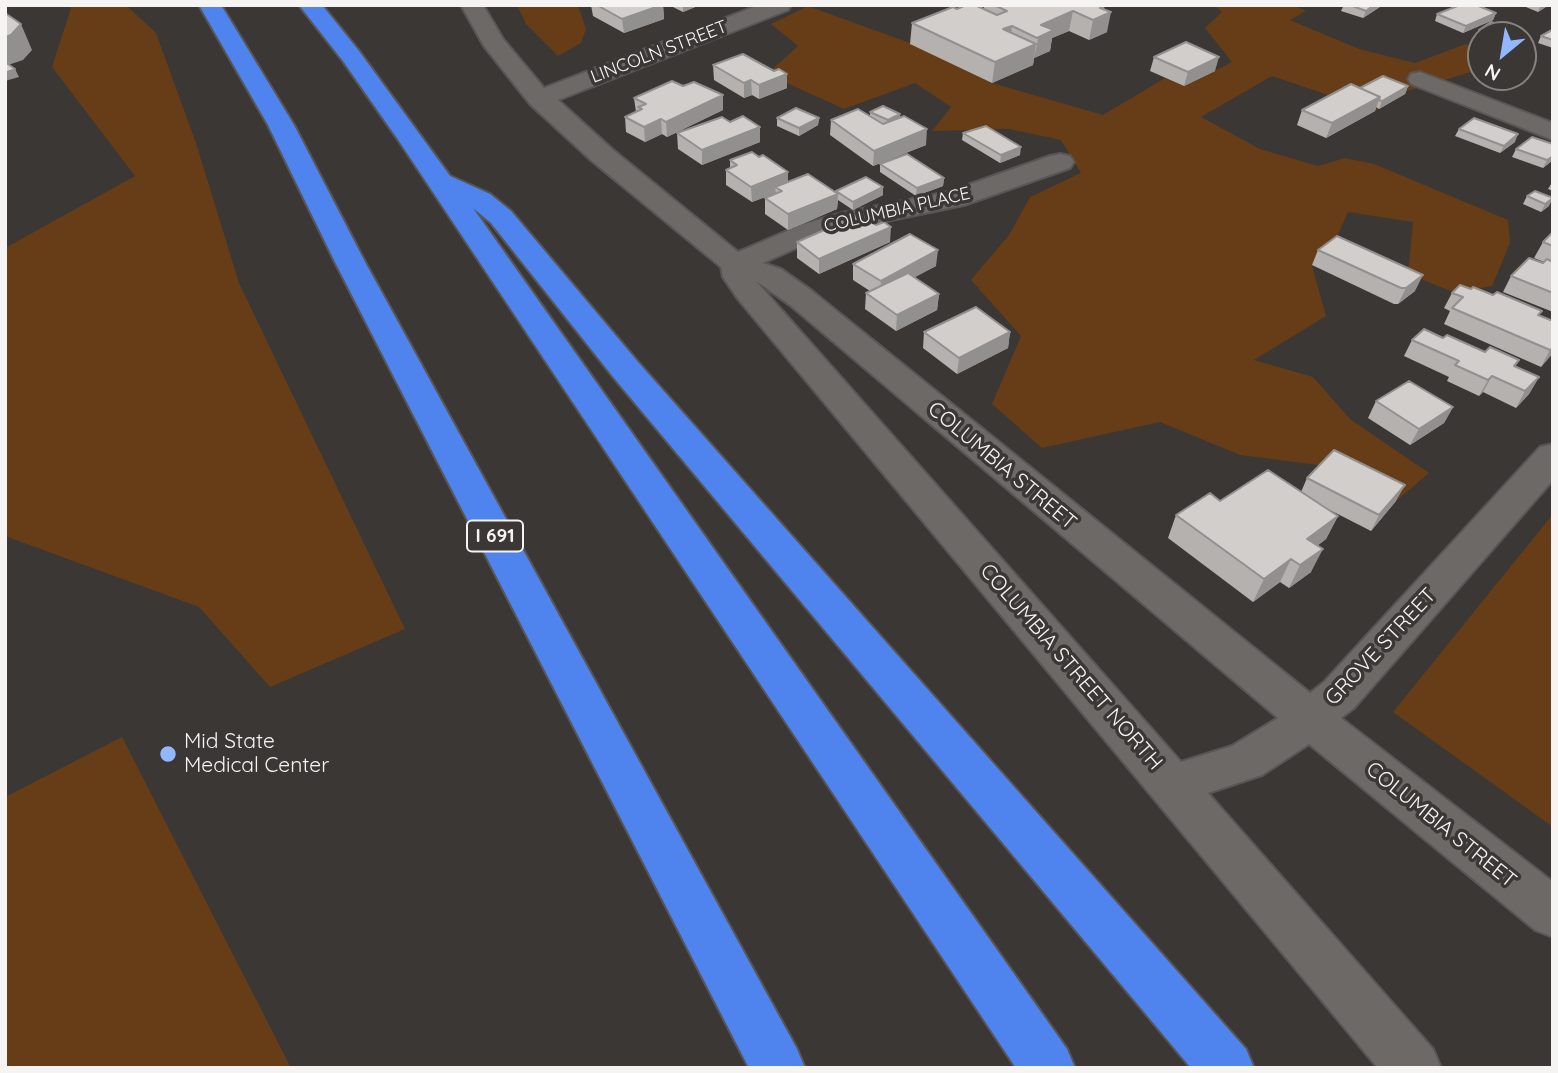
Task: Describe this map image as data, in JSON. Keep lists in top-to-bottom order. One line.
{"streets":{"highway":["I 691"],"street":["LINCOLN STREET","COLUMBIA PLACE","COLUMBIA STREET","GROVE STREET","COLUMBIA STREET NORTH"]},"crossings":[["LINCOLN STREET","COLUMBIA STREET"],["COLUMBIA PLACE","COLUMBIA STREET"],["COLUMBIA PLACE","COLUMBIA STREET NORTH"],["COLUMBIA STREET","GROVE STREET"],["COLUMBIA STREET","COLUMBIA STREET NORTH"],["GROVE STREET","COLUMBIA STREET NORTH"]],"places":["Mid State Medical Center"],"north":"bottom left"}
